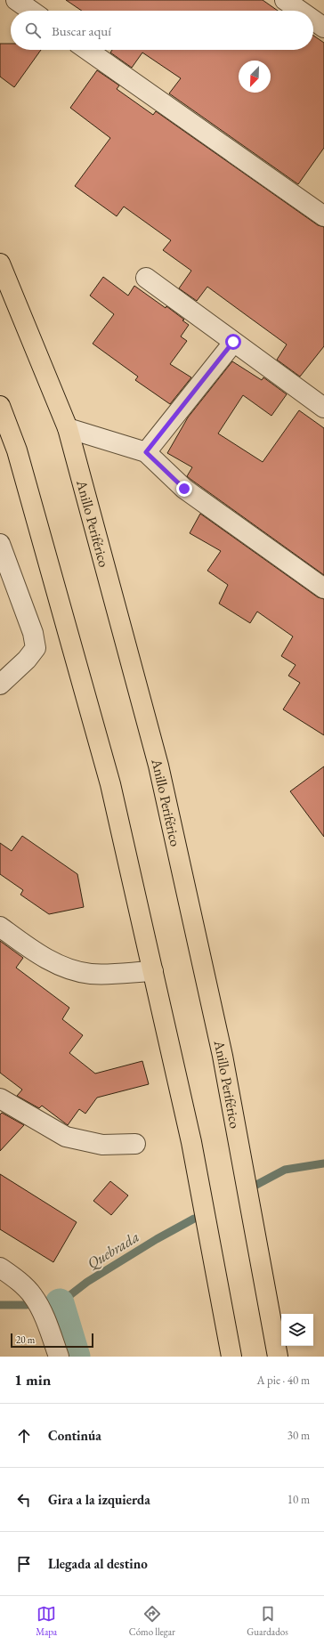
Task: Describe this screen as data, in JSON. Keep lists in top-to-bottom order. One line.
{"streets":{"highway":["Anillo Periférico"]},"water":["Quebrada"],"scale_bar":"20 m","north":"bottom left","page":{"search":"Buscar aquí","scale":"20 m","heading":["1 min","A pie · 40 m"],"list":[["Continúa","30 m"],["Gira a la izquierda","10 m"],"Llegada al destino"],"nav":["Mapa","Cómo llegar","Guardados"]}}
